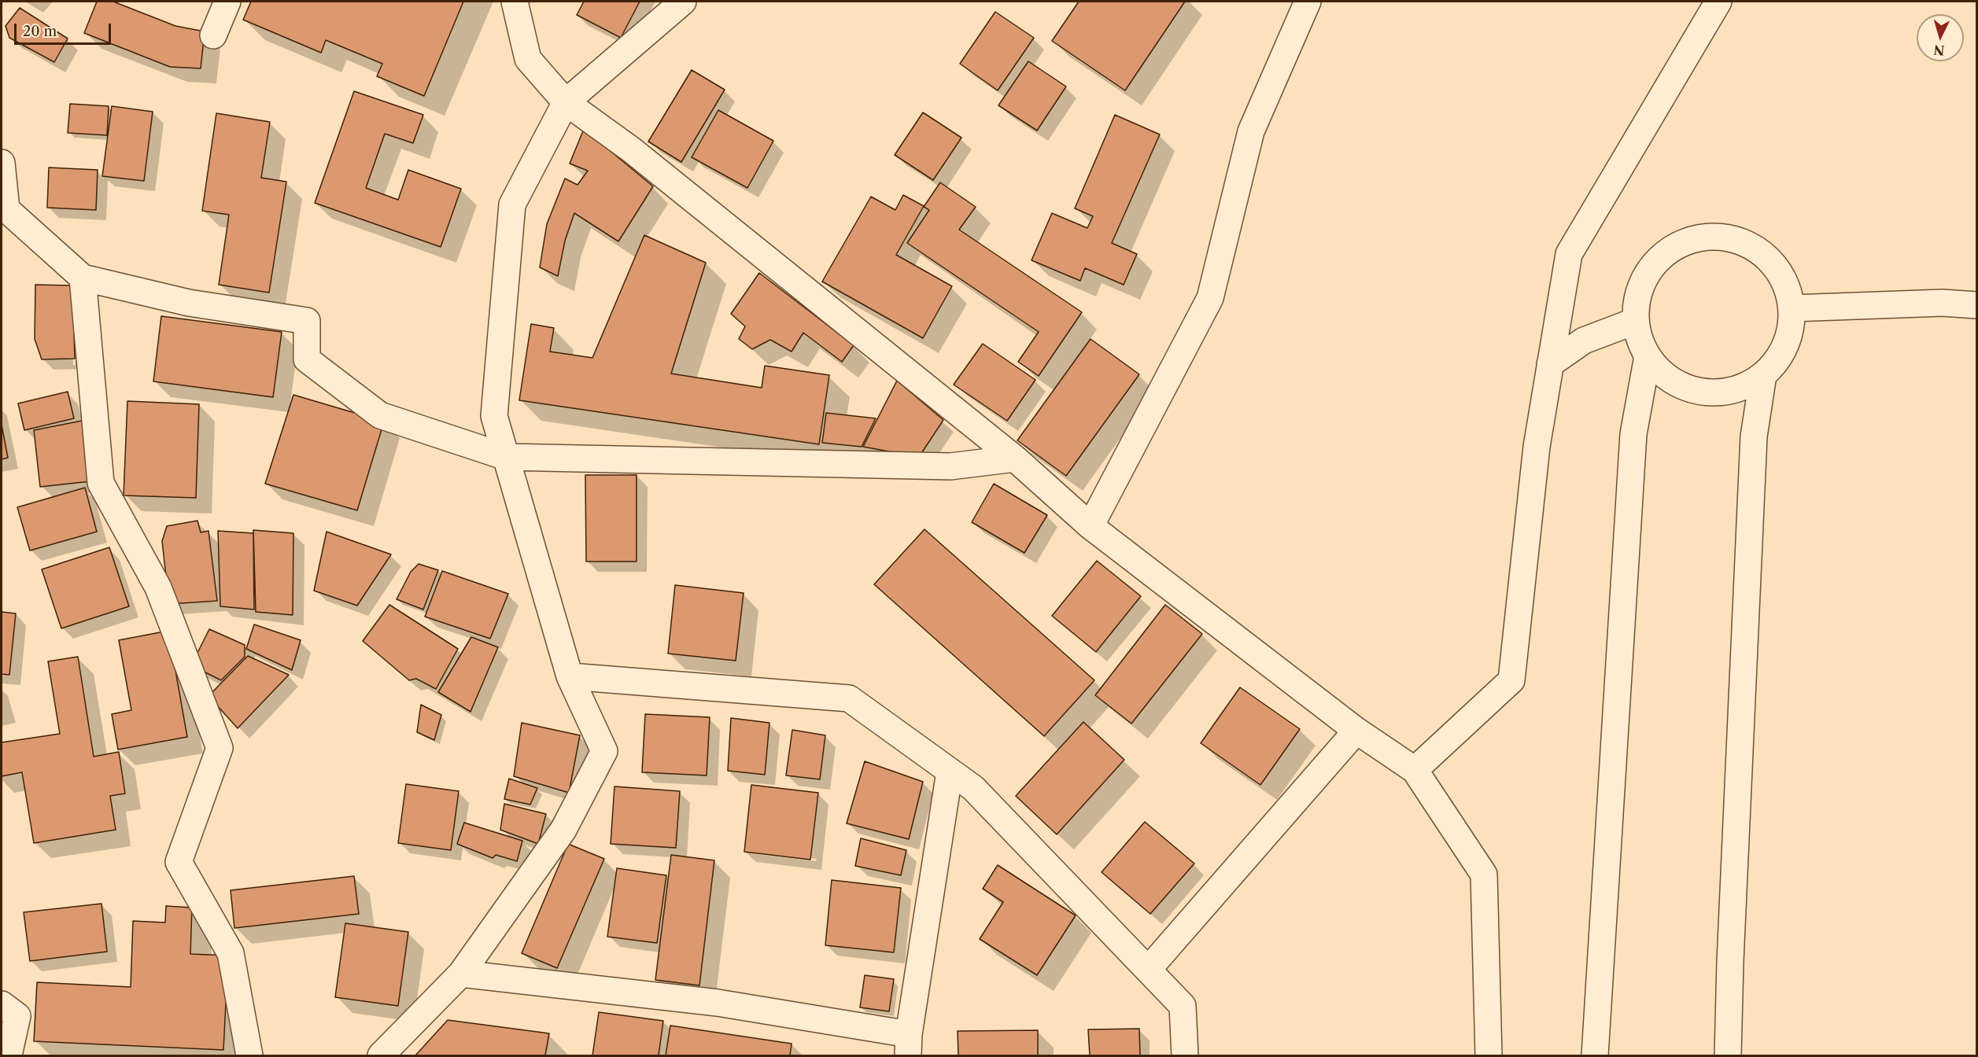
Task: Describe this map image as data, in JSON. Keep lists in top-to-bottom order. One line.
{"scale_bar":"20 m","north":"bottom"}
